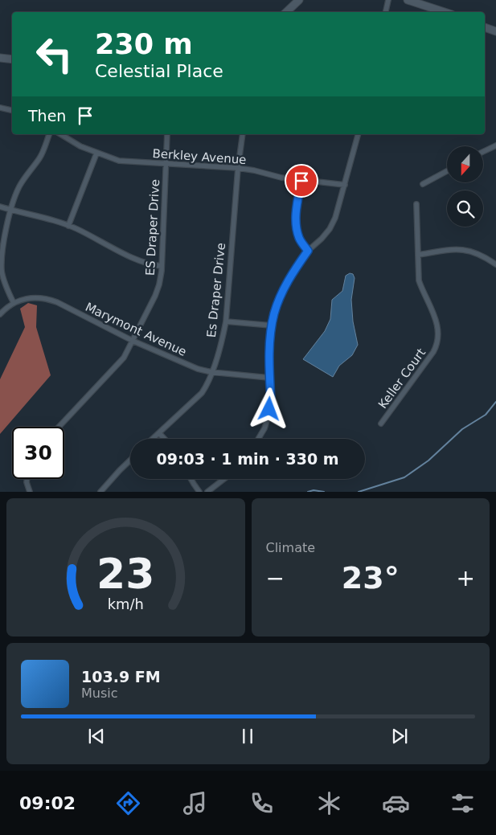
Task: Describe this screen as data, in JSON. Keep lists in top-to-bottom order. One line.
{"streets":{"street":["Berkley Avenue","ES Draper Drive","Es Draper Drive","Marymont Avenue","Keller Court"]},"crossings":[["Berkley Avenue","ES Draper Drive"],["Berkley Avenue","Es Draper Drive"],["ES Draper Drive","Marymont Avenue"],["Es Draper Drive","Marymont Avenue"]],"north":"bottom","page":{"turn":["230 m","Celestial Place"],"then":"Then","limit":"30","trip":"09:03 · 1 min · 330 m","tile":"Climate","heat":["−","23°","+"],"song":["103.9 FM","Music"],"tabs":"09:02","gauge":["23","km/h"]}}
